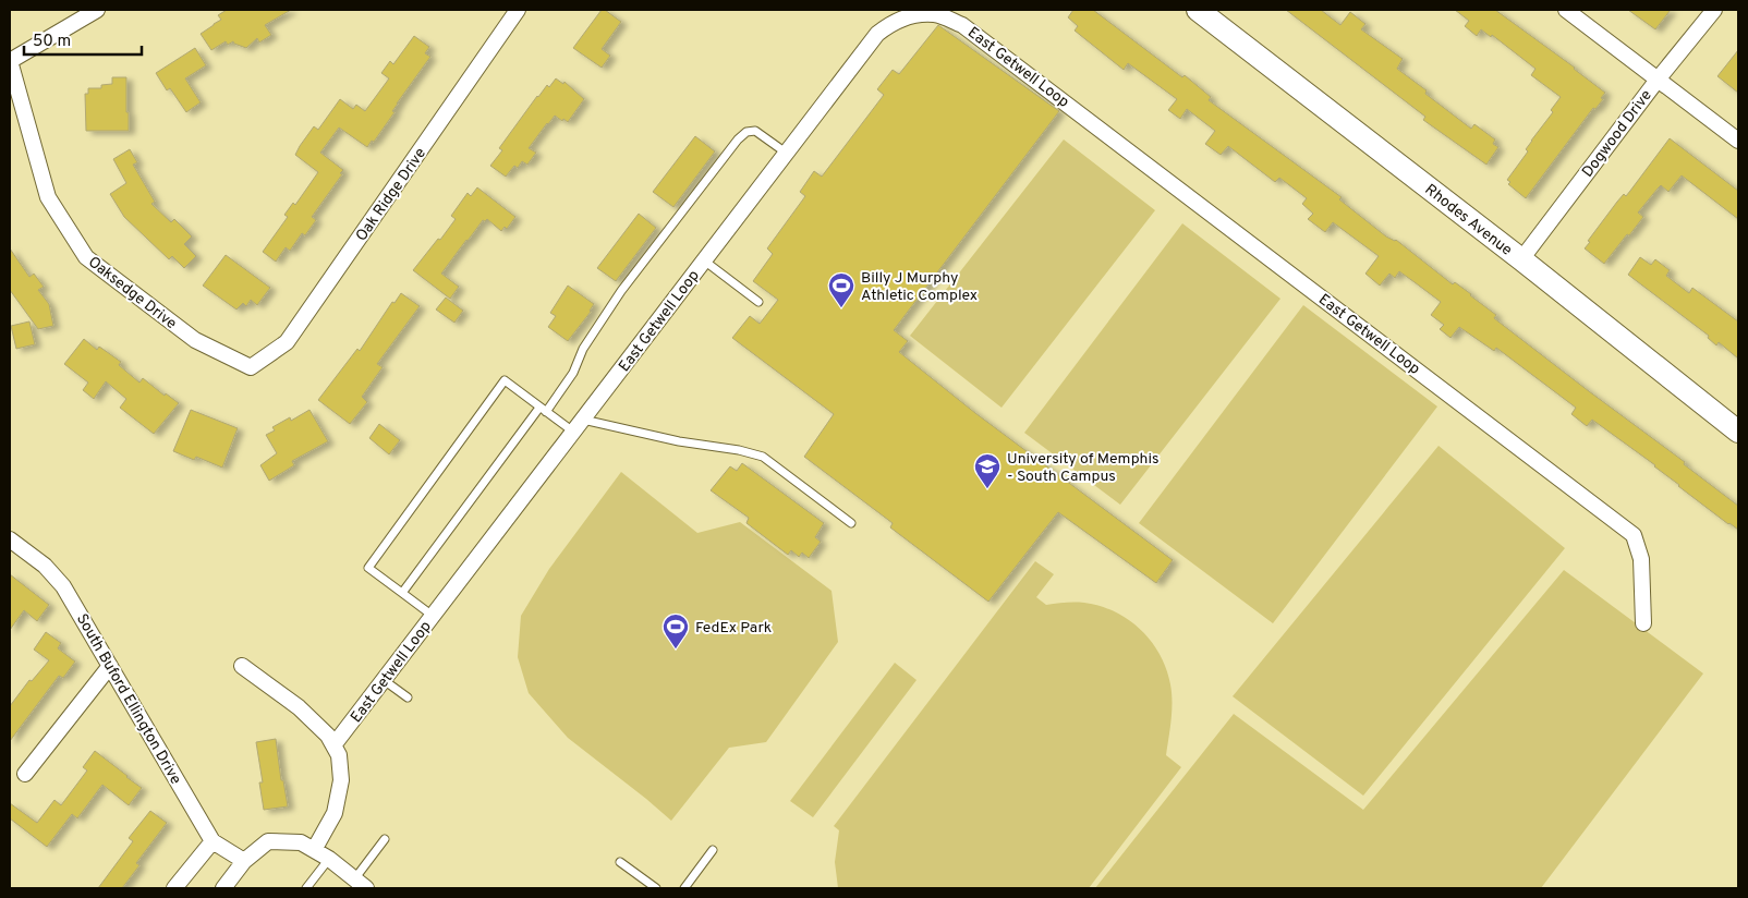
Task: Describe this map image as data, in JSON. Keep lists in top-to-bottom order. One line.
{"streets":{"main road":["Rhodes Avenue"],"street":["East Getwell Loop","Dogwood Drive","Oak Ridge Drive","Oaksedge Drive","South Buford Ellington Drive"]},"crossings":[["Dogwood Drive","Rhodes Avenue"],["Oak Ridge Drive","Oaksedge Drive"]],"places":{"sports":["Billy J Murphy Athletic Complex","FedEx Park"],"school or university":["University of Memphis - South Campus"]},"scale_bar":"50 m"}
